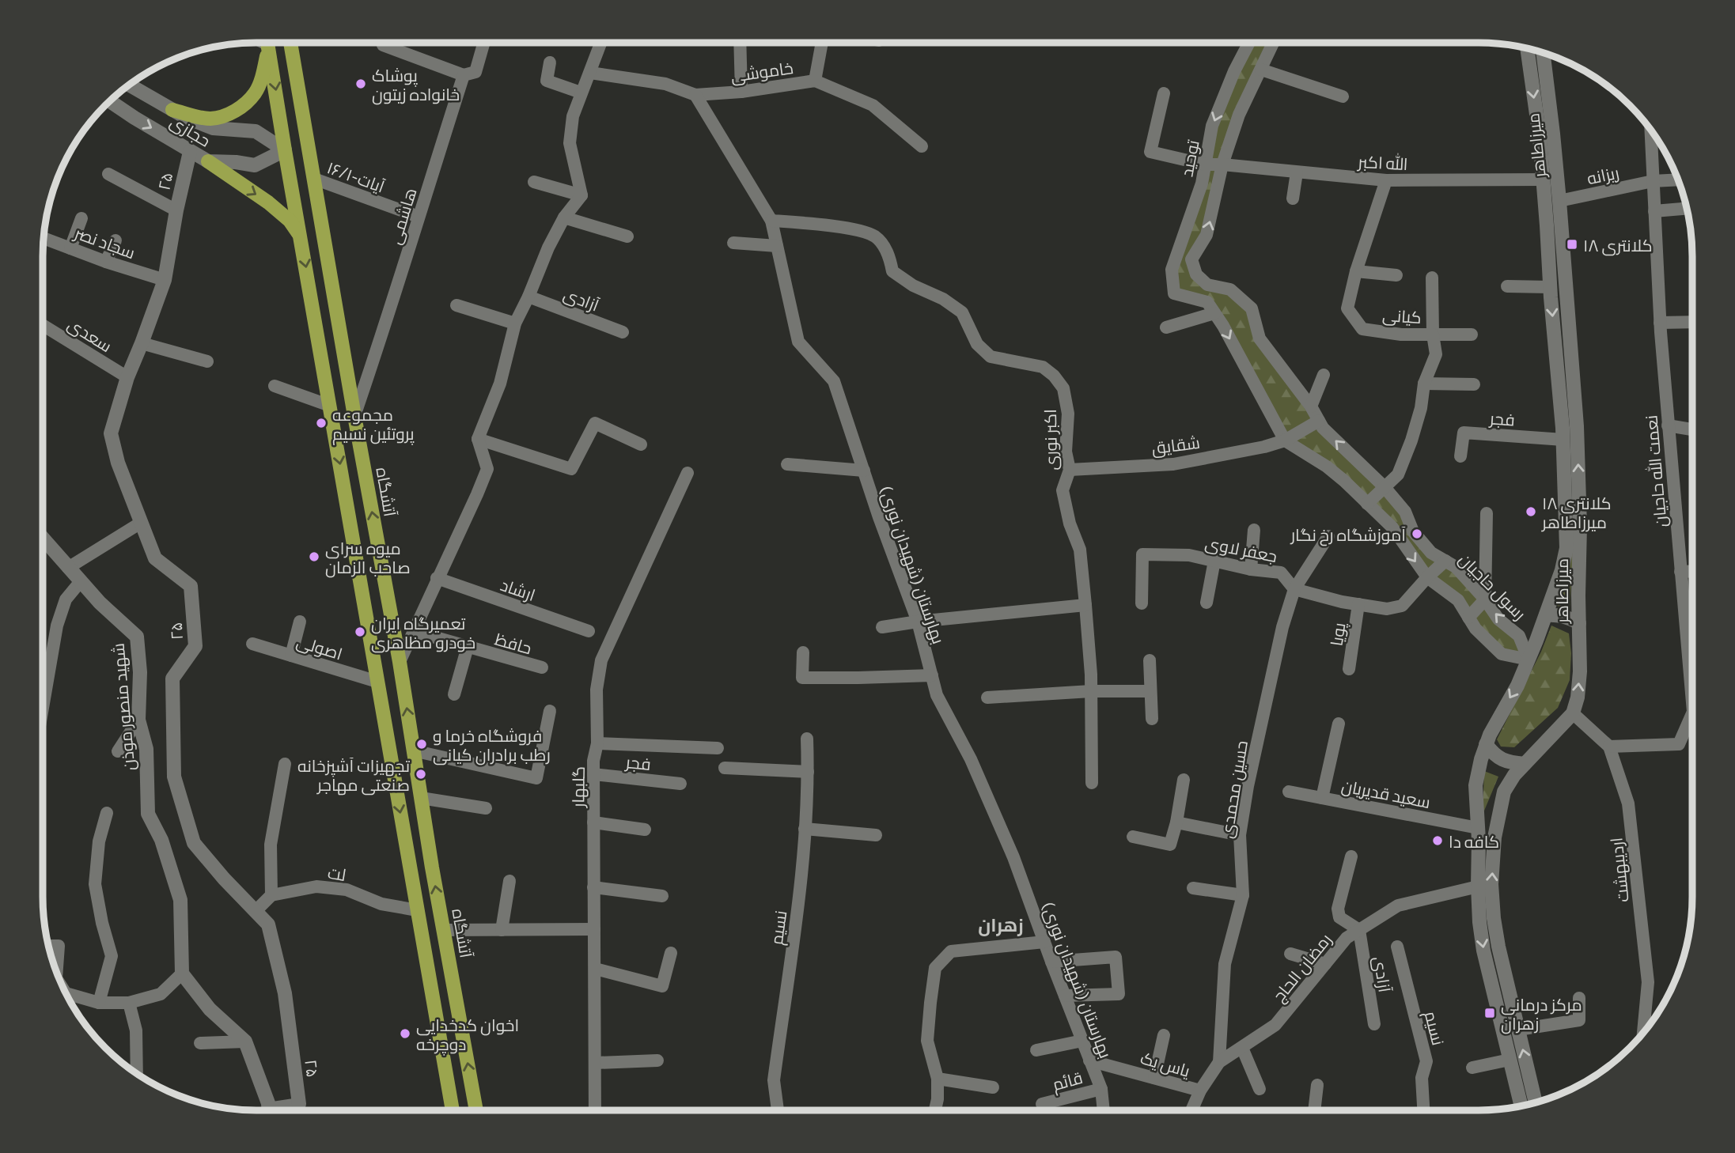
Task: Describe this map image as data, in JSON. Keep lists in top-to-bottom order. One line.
{"streets":{"main road":["حجازی","میرزاطاهر","۲۵","آتشگاه","شهید منصور موذن"],"street":["خاموشی","توحید","الله اکبر","ریزانه","۱۶/۱-آیات","هاشمی","سجاد نصر","آزادی","کیانی","سعدی","فجر","اکبر نوری","شقایق","نعمت الله حاجیان","جعفر لاوی","بهارستان (شهیدان نوری)","رسول حاجیان","ارشاد","پویا","حافظ","اصولی","گلبهار","حسین محمدی","سعید قدیریان","اردیبهشت","لت","نسیم","رمضان الحاج","یاس یک","قائم"]},"crossings":[["خاموشی","بهارستان (شهیدان نوری)"],["حجازی","۲۵"],["میرزاطاهر","الله اکبر"],["میرزاطاهر","ریزانه"],["میرزاطاهر","فجر"],["میرزاطاهر","رسول حاجیان"],["میرزاطاهر","سعید قدیریان"],["میرزاطاهر","اردیبهشت"],["میرزاطاهر","رمضان الحاج"],["توحید","الله اکبر"],["توحید","رسول حاجیان"],["الله اکبر","کیانی"],["ریزانه","نعمت الله حاجیان"],["۱۶/۱-آیات","هاشمی"],["۱۶/۱-آیات","آتشگاه"],["۲۵","سجاد نصر"],["۲۵","سعدی"],["هاشمی","آتشگاه"],["آزادی","رمضان الحاج"],["کیانی","رسول حاجیان"],["فجر","گلبهار"],["اکبر نوری","شقایق"],["اکبر نوری","بهارستان (شهیدان نوری)"],["شقایق","رسول حاجیان"],["نعمت الله حاجیان","اردیبهشت"],["جعفر لاوی","پویا"],["جعفر لاوی","حسین محمدی"],["بهارستان (شهیدان نوری)","یاس یک"],["بهارستان (شهیدان نوری)","قائم"],["حسین محمدی","رمضان الحاج"],["رمضان الحاج","یاس یک"]],"districts":["زهران"],"places":{"other":["پوشاک خانواده زیتون","مجموعه پروتئین نسیم","کلانتری ۱۸ میرزاطاهر","آموزشگاه رخ نگار","میوه سرای صاحب الزمان","تعمیرگاه ایران خودرو مظاهری","فروشگاه خرما و رطب برادران کیانی","تجهیزات آشپزخانه صنعتی مهاجر","کافه دا","اخوان کدخدایی دوچرخه"],"transit":["کلانتری ۱۸","مرکز درمانی زهران"]}}
